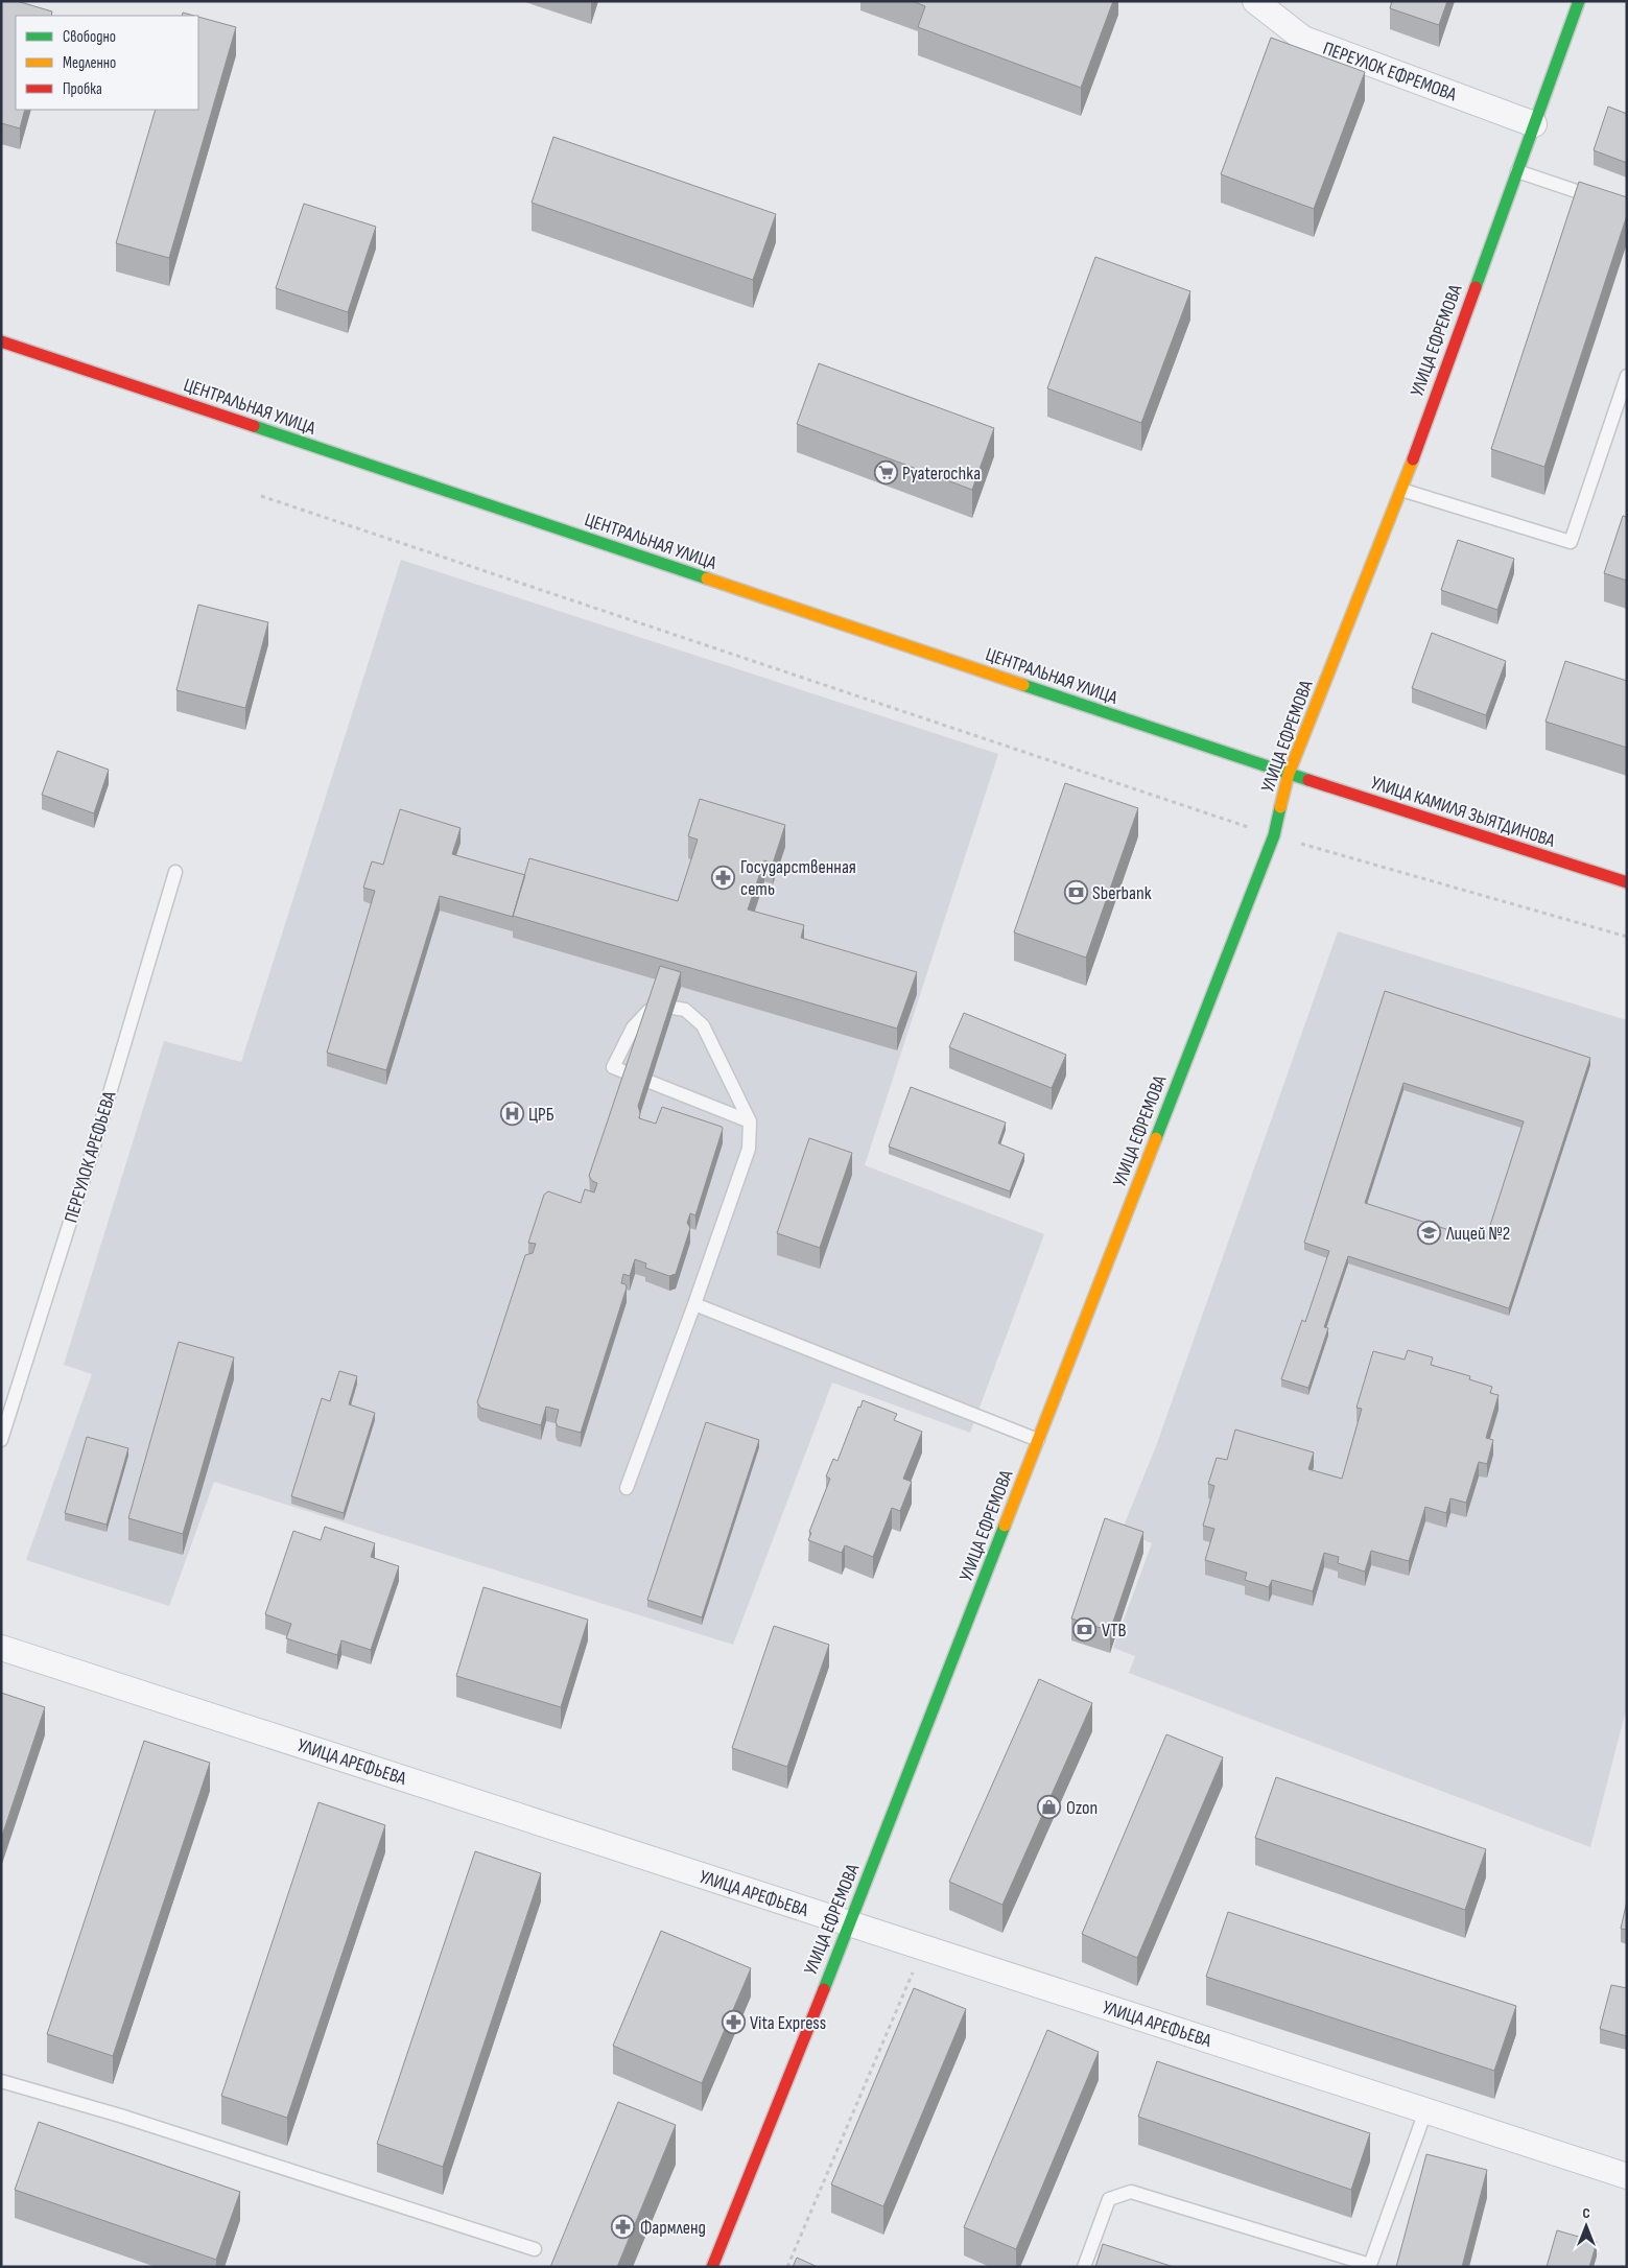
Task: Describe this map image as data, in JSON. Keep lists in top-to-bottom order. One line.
{"streets":{"street":["ПЕРЕУЛОК ЕФРЕМОВА","УЛИЦА ЕФРЕМОВА","ЦЕНТРАЛЬНАЯ УЛИЦА","УЛИЦА КАМИЛЯ ЗЫЯТДИНОВА","УЛИЦА АРЕФЬЕВА"],"lane":["ПЕРЕУЛОК АРЕФЬЕВА"]},"crossings":[["ПЕРЕУЛОК ЕФРЕМОВА","УЛИЦА ЕФРЕМОВА"],["УЛИЦА ЕФРЕМОВА","ЦЕНТРАЛЬНАЯ УЛИЦА"],["УЛИЦА ЕФРЕМОВА","УЛИЦА КАМИЛЯ ЗЫЯТДИНОВА"],["УЛИЦА ЕФРЕМОВА","УЛИЦА АРЕФЬЕВА"],["ЦЕНТРАЛЬНАЯ УЛИЦА","УЛИЦА КАМИЛЯ ЗЫЯТДИНОВА"]],"places":{"supermarket":["Pyaterochka"],"pharmacy":["Государственная сеть","Vita Express","Фармленд"],"bank":["Sberbank","VTB"],"hospital":["ЦРБ"],"school or university":["Лицей №2"],"shop":["Ozon"]},"legend":["Свободно","Медленно","Пробка"],"north":"top"}
